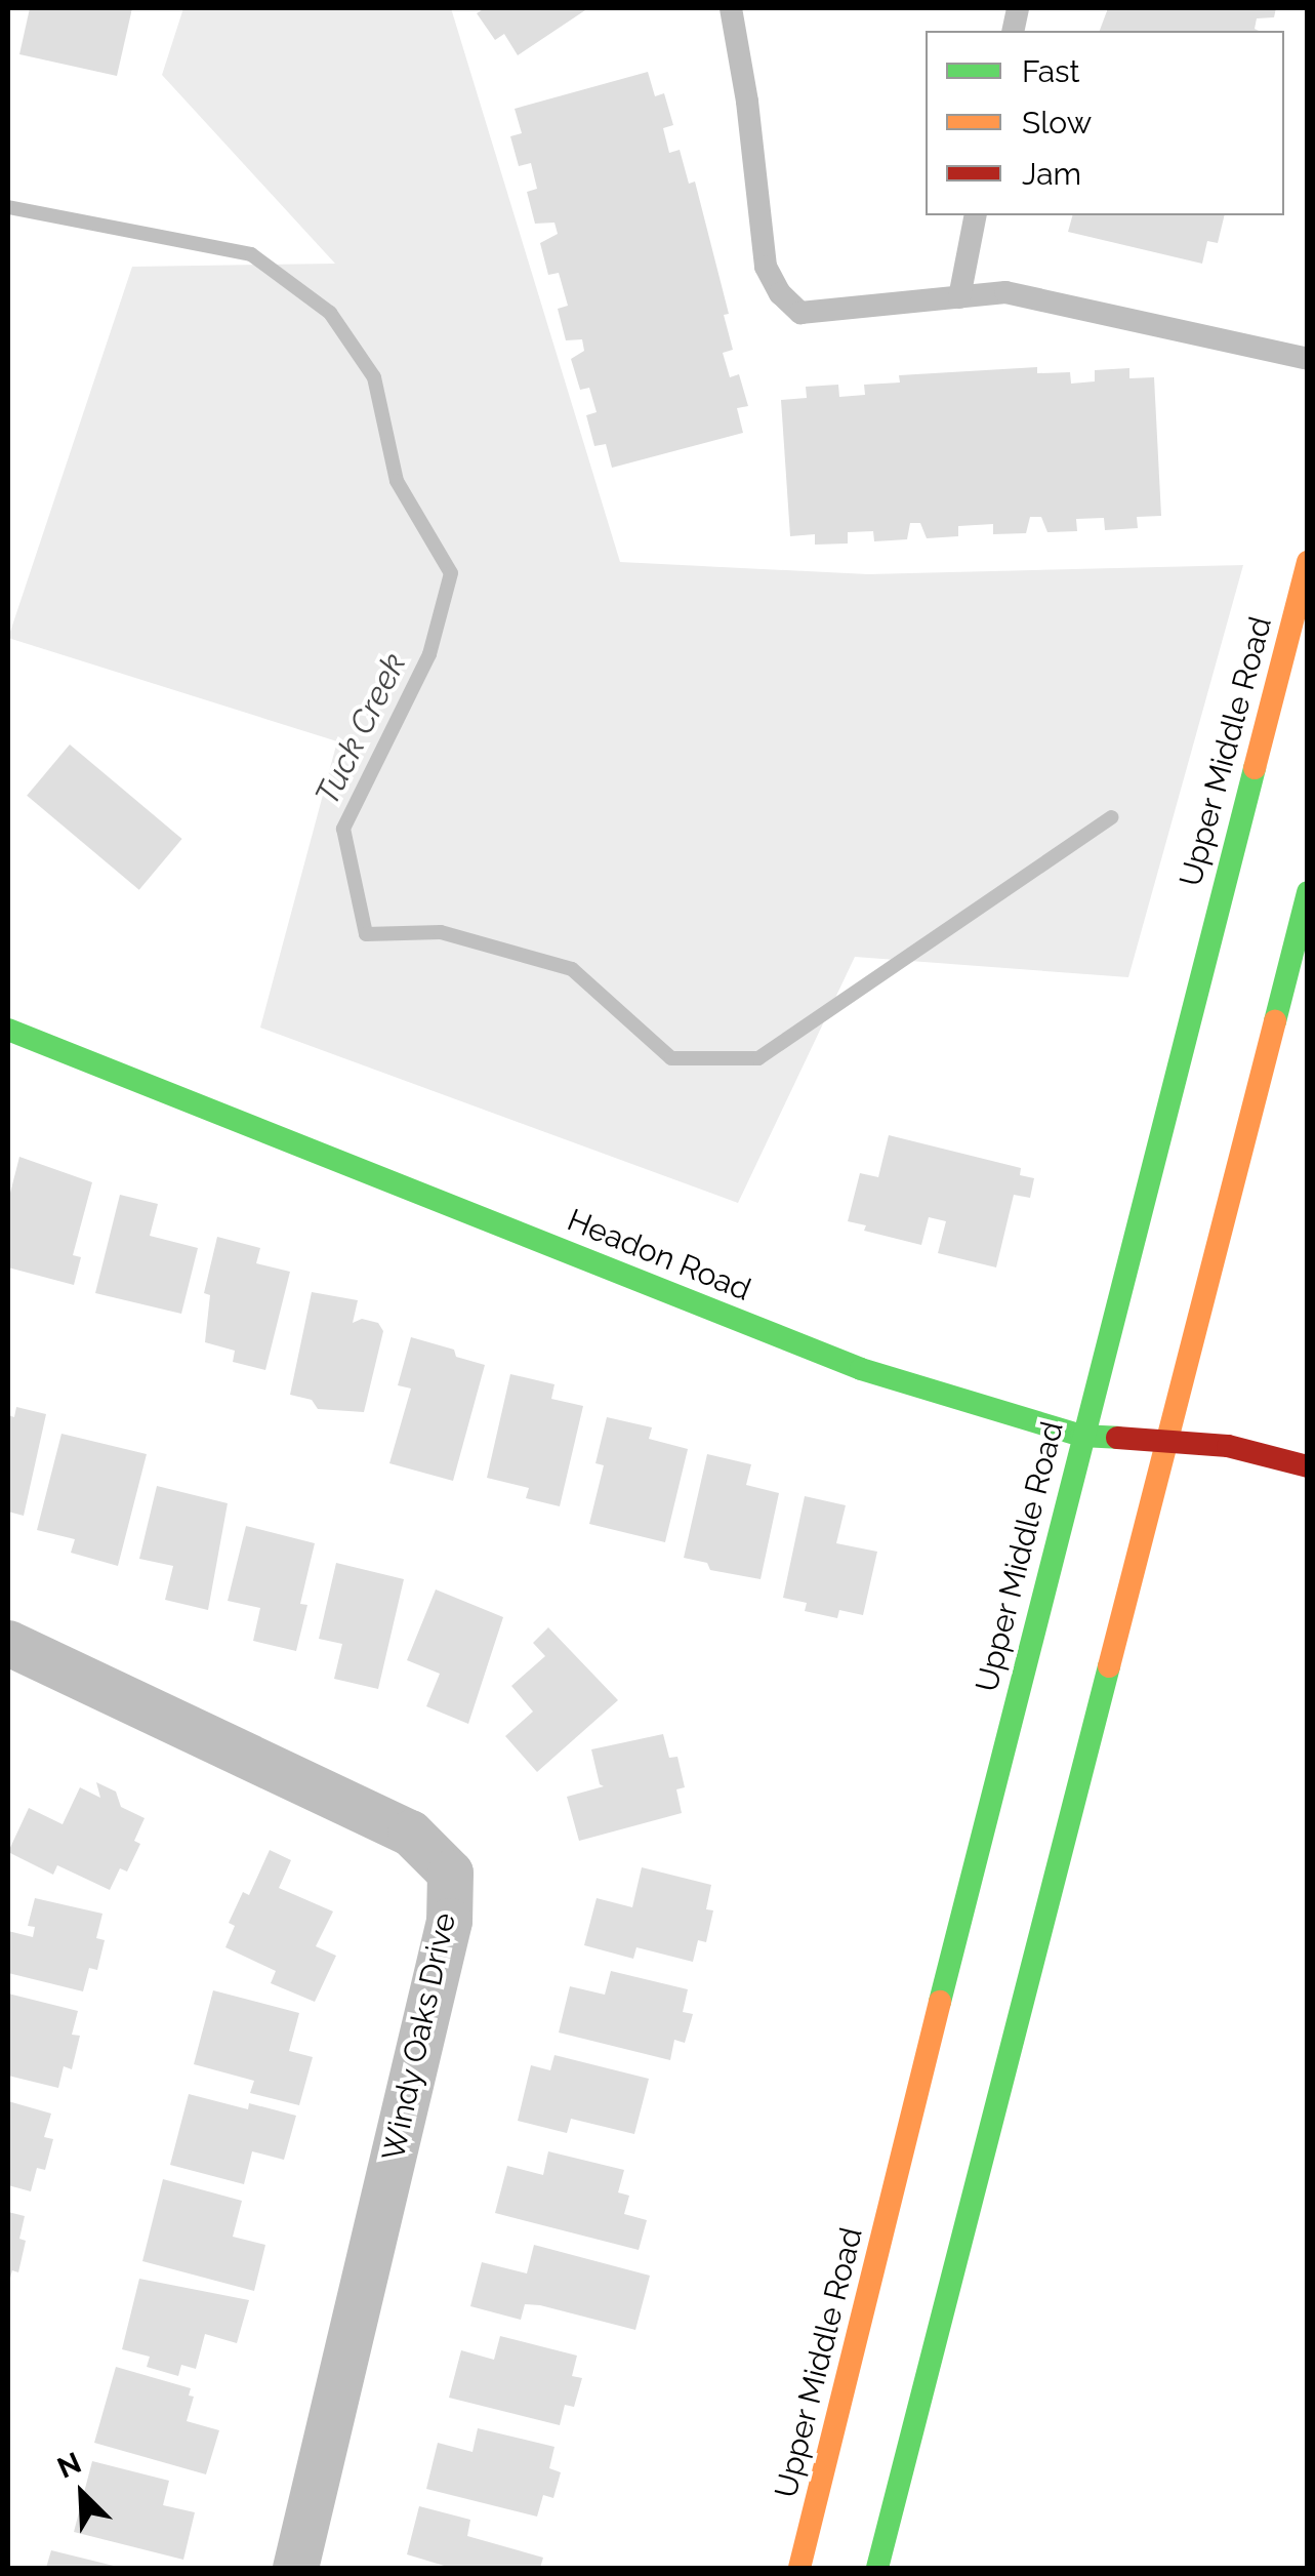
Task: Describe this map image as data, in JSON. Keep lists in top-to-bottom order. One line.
{"streets":{"main road":["Upper Middle Road","Headon Road"],"street":["Windy Oaks Drive"]},"crossings":[["Upper Middle Road","Headon Road"]],"water":["Tuck Creek"],"legend":["Fast","Slow","Jam"],"north":"top left"}
